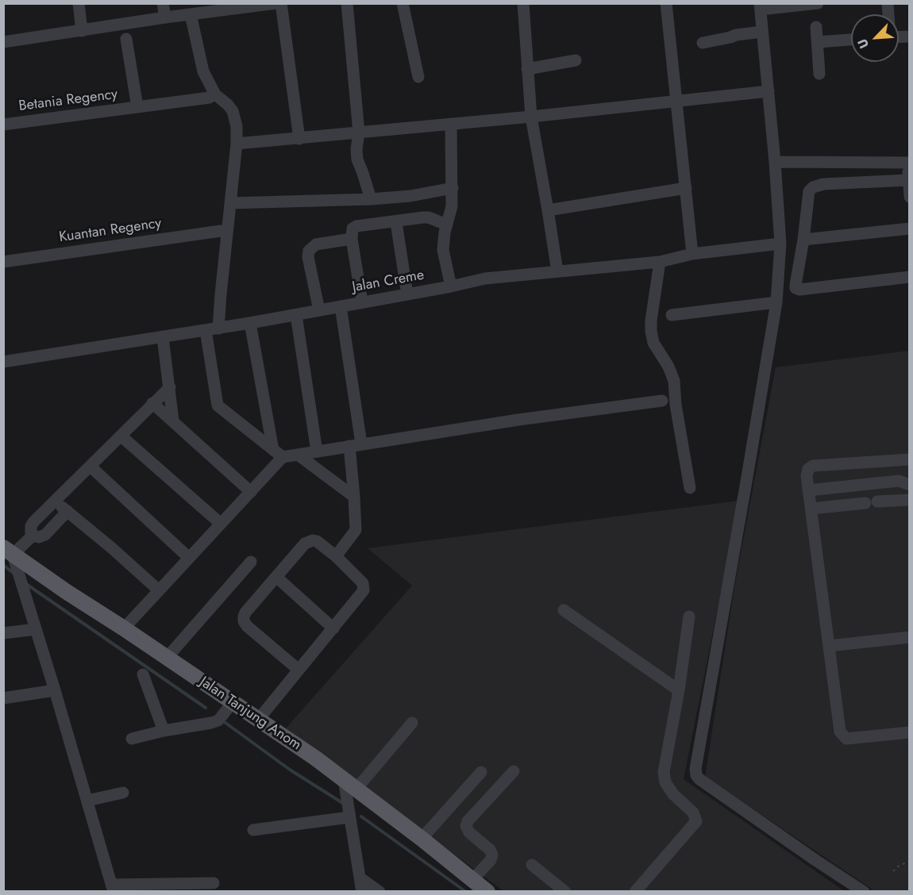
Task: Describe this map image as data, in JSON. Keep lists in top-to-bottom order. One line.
{"streets":{"main road":["Jalan Tanjung Anom"],"street":["Betania Regency","Kuantan Regency","Jalan Creme"]},"north":"bottom left"}
